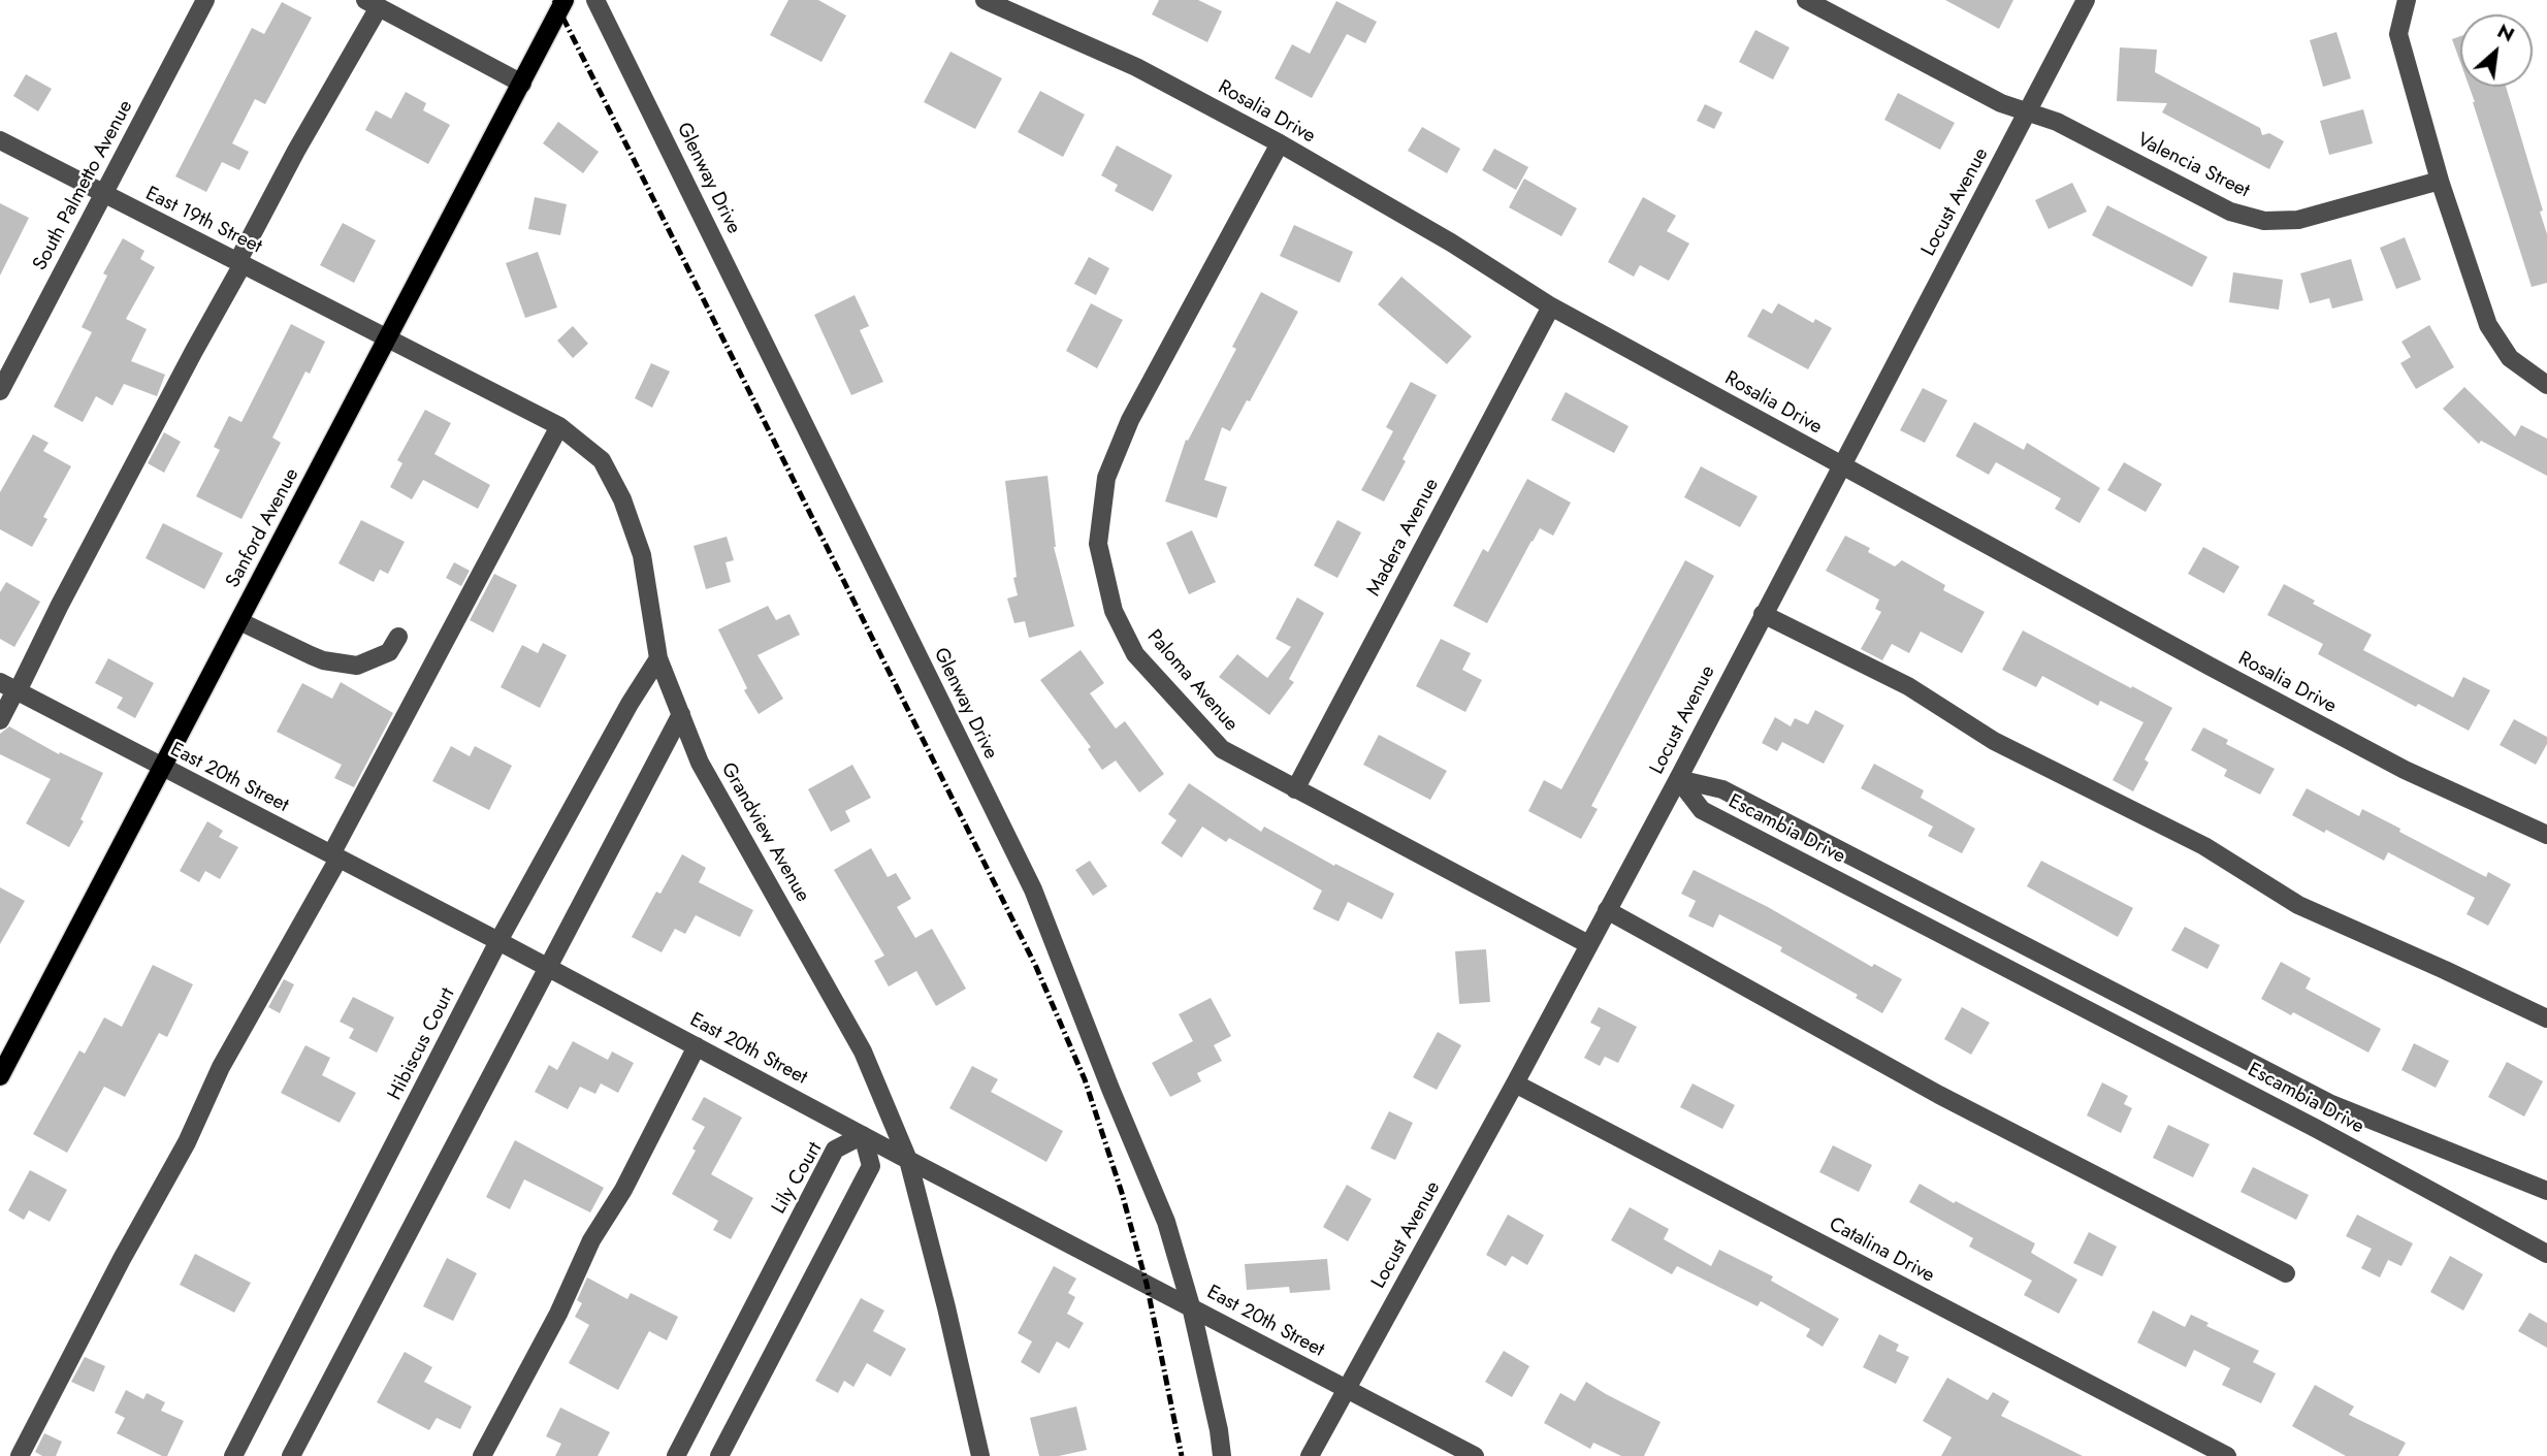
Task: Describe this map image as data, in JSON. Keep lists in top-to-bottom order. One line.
{"streets":{"main road":["Sanford Avenue"],"street":["Rosalia Drive","Valencia Street","Glenway Drive","South Palmetto Avenue","Locust Avenue","East 19th Street","Madera Avenue","Paloma Avenue","East 20th Street","Escambia Drive","Grandview Avenue","Hibiscus Court","Lily Court","Catalina Drive"]},"crossings":[["Rosalia Drive","Locust Avenue"],["Rosalia Drive","Madera Avenue"],["Rosalia Drive","Paloma Avenue"],["Valencia Street","Locust Avenue"],["Glenway Drive","East 20th Street"],["South Palmetto Avenue","East 19th Street"],["Locust Avenue","Paloma Avenue"],["Locust Avenue","East 20th Street"],["Locust Avenue","Escambia Drive"],["Locust Avenue","Catalina Drive"],["East 19th Street","Sanford Avenue"],["East 19th Street","Grandview Avenue"],["Sanford Avenue","East 20th Street"],["Sanford Avenue","Grandview Avenue"],["Madera Avenue","Paloma Avenue"],["East 20th Street","Grandview Avenue"],["East 20th Street","Hibiscus Court"],["East 20th Street","Lily Court"],["Grandview Avenue","Hibiscus Court"]],"north":"top right"}
